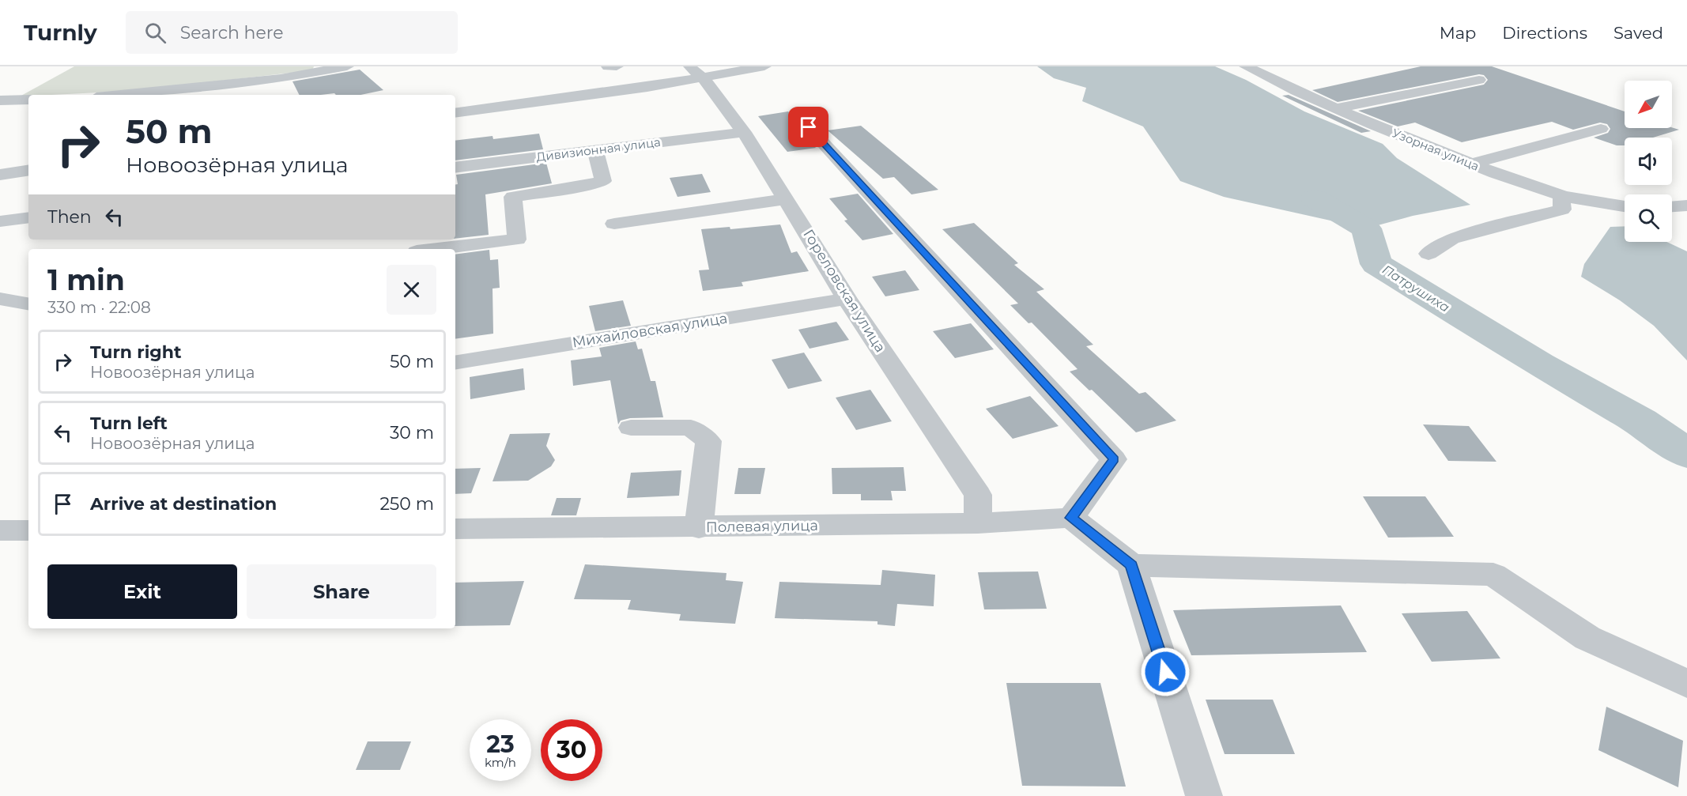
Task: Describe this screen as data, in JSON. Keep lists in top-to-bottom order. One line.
{"streets":{"street":["Дивизионная улица","Узорная улица","Гореловская улица","Михайловская улица","Полевая улица"]},"crossings":[["Дивизионная улица","Гореловская улица"],["Гореловская улица","Михайловская улица"],["Гореловская улица","Полевая улица"]],"water":["Патрушиха"],"north":"bottom left","page":{"header":"Turnly","search":"Search here","nav":["Map","Directions","Saved"],"turn":["50 m","Новоозёрная улица"],"then":"Then","heading":["1 min","330 m · 22:08"],"list":[{"name":"Turn right","note":"Новоозёрная улица","value":"50 m"},{"name":"Turn left","note":"Новоозёрная улица","value":"30 m"},{"name":"Arrive at destination","value":"250 m"}],"buttons":["Exit","Share"],"speed":"23 km/h","limit":"30"}}
